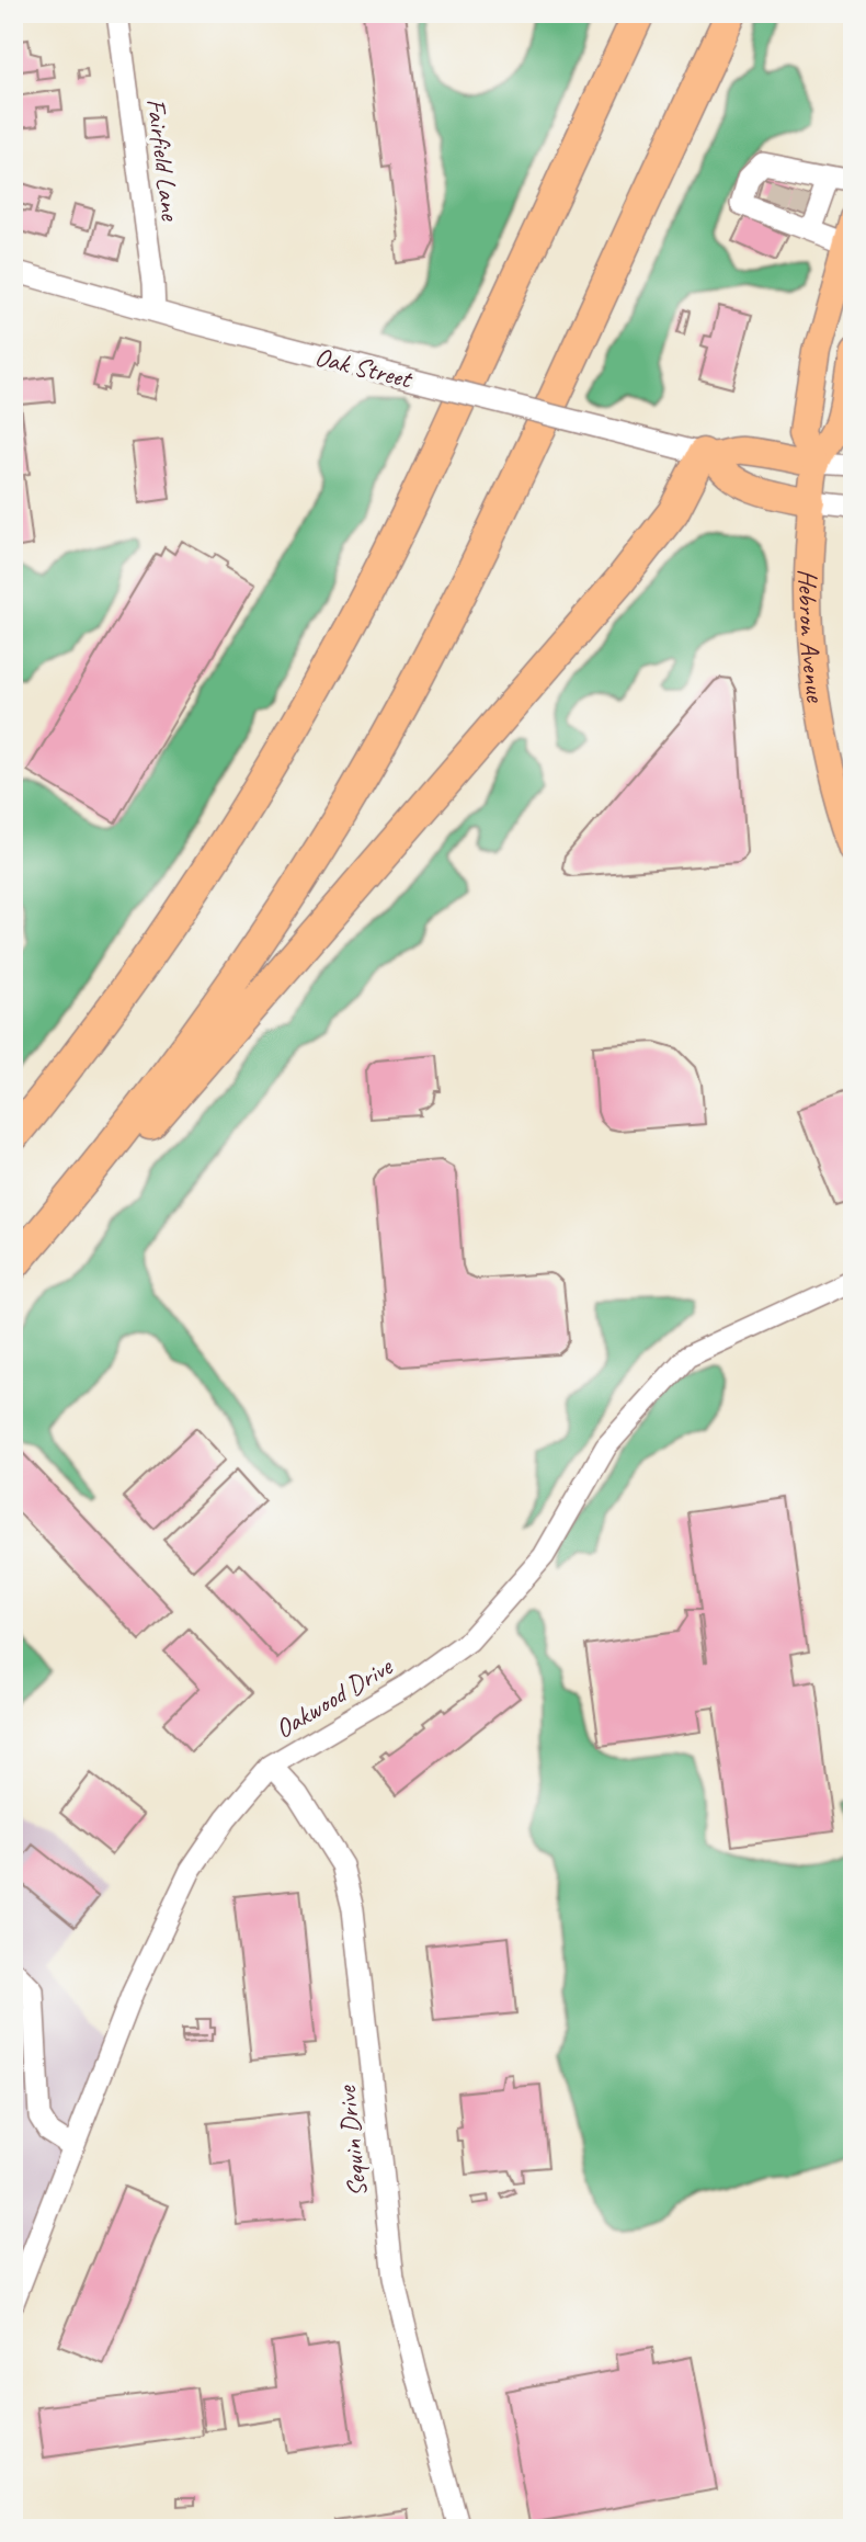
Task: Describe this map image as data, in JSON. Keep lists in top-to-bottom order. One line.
{"streets":{"main road":["Oak Street","Hebron Avenue"],"street":["Fairfield Lane","Oakwood Drive","Sequin Drive"]},"crossings":[["Fairfield Lane","Oak Street"],["Oak Street","Hebron Avenue"],["Oakwood Drive","Sequin Drive"]]}
